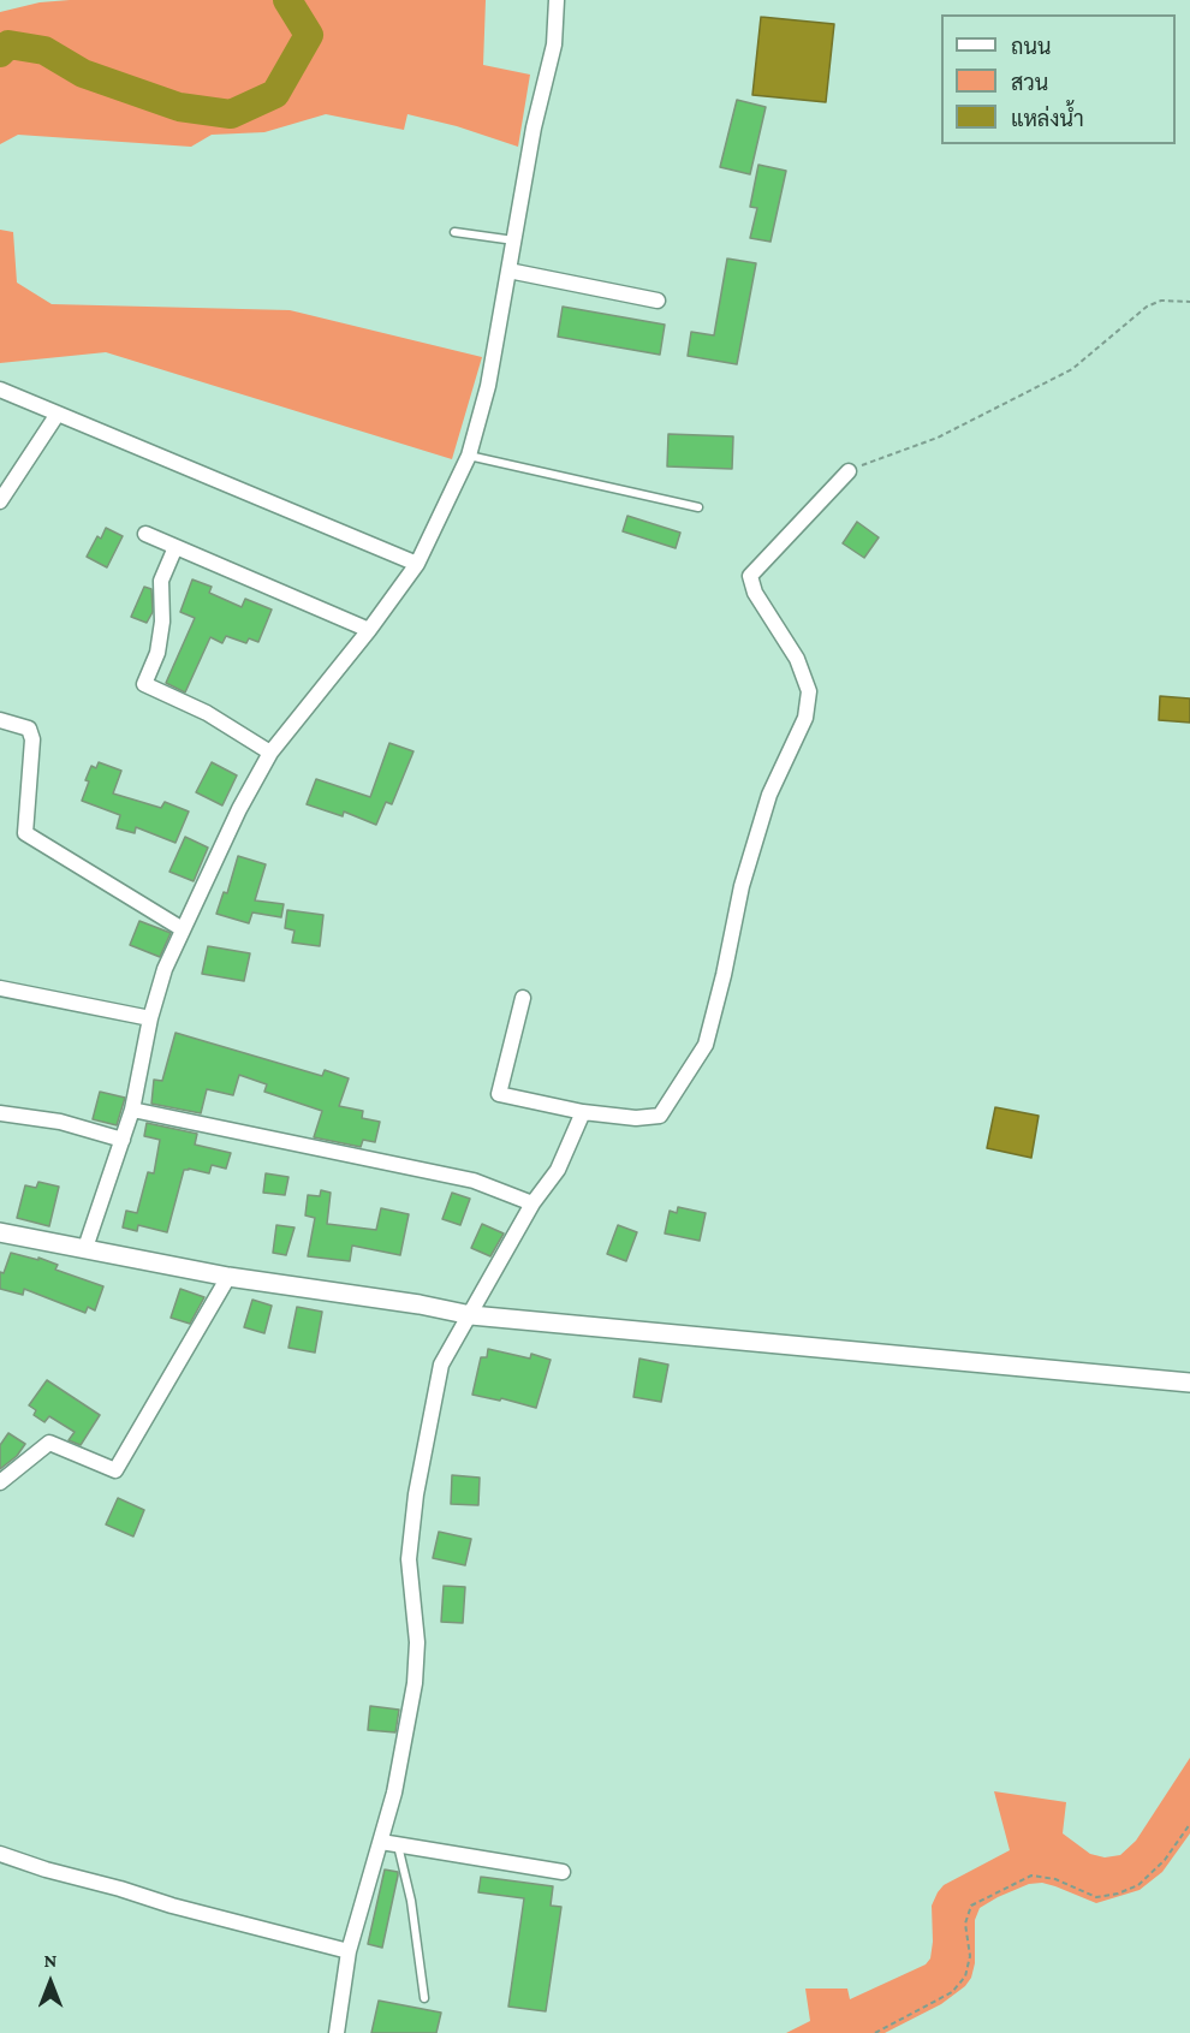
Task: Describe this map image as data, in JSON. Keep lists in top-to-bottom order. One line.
{"legend":["ถนน","สวน","แหล่งน้ำ"],"north":"top"}
